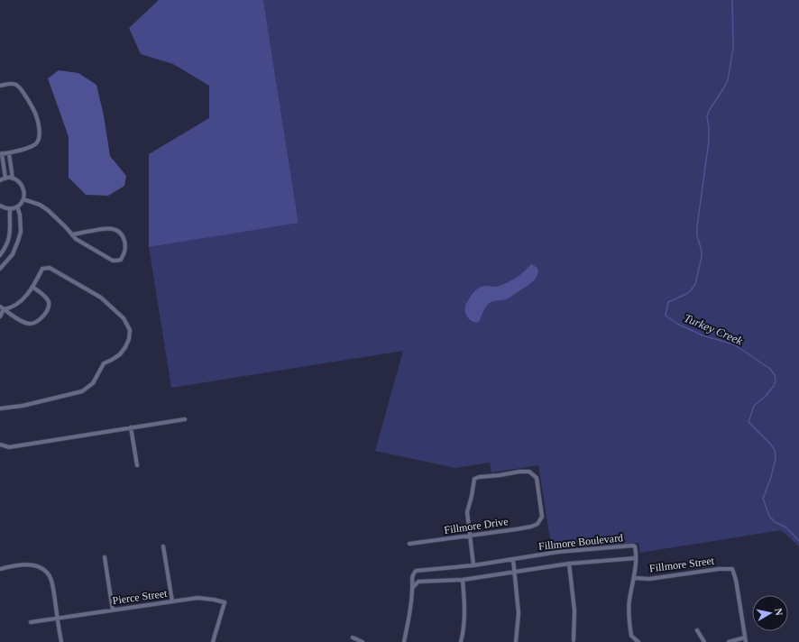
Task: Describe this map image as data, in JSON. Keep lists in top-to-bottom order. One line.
{"streets":{"street":["Fillmore Drive","Fillmore Boulevard","Fillmore Street","Pierce Street"]},"water":["Turkey Creek"],"north":"right"}
